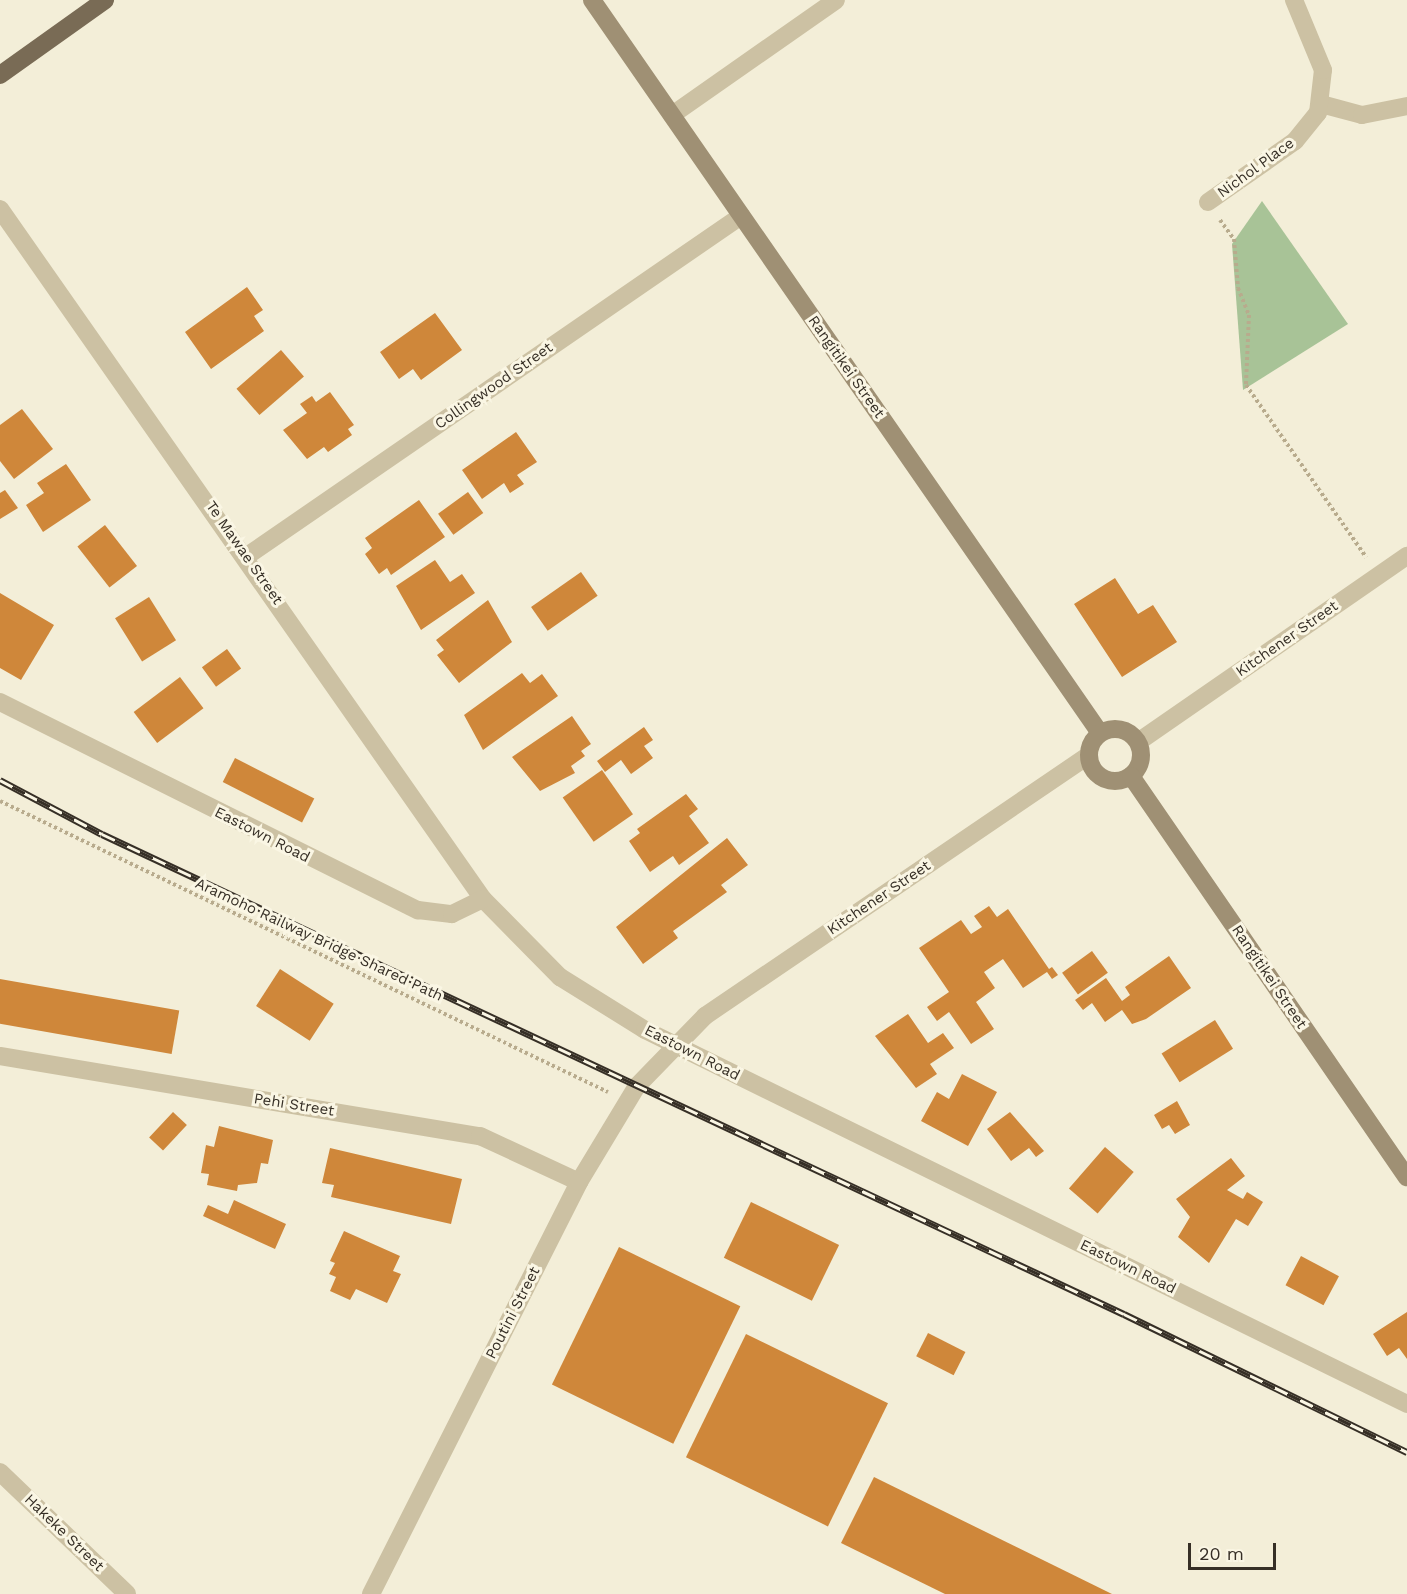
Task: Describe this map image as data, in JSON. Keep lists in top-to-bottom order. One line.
{"streets":{"street":["Nichol Place","Rangitikei Street","Collingwood Street","Te Mawae Street","Kitchener Street","Eastown Road","Pehi Street","Poutini Street","Hakeke Street"],"path":["Aramoho Railway Bridge Shared Path"]},"crossings":[["Rangitikei Street","Collingwood Street"],["Rangitikei Street","Kitchener Street"],["Collingwood Street","Te Mawae Street"],["Te Mawae Street","Eastown Road"],["Kitchener Street","Eastown Road"],["Kitchener Street","Poutini Street"],["Eastown Road","Poutini Street"],["Aramoho Railway Bridge Shared Path","Poutini Street"],["Pehi Street","Poutini Street"]],"scale_bar":"20 m"}
